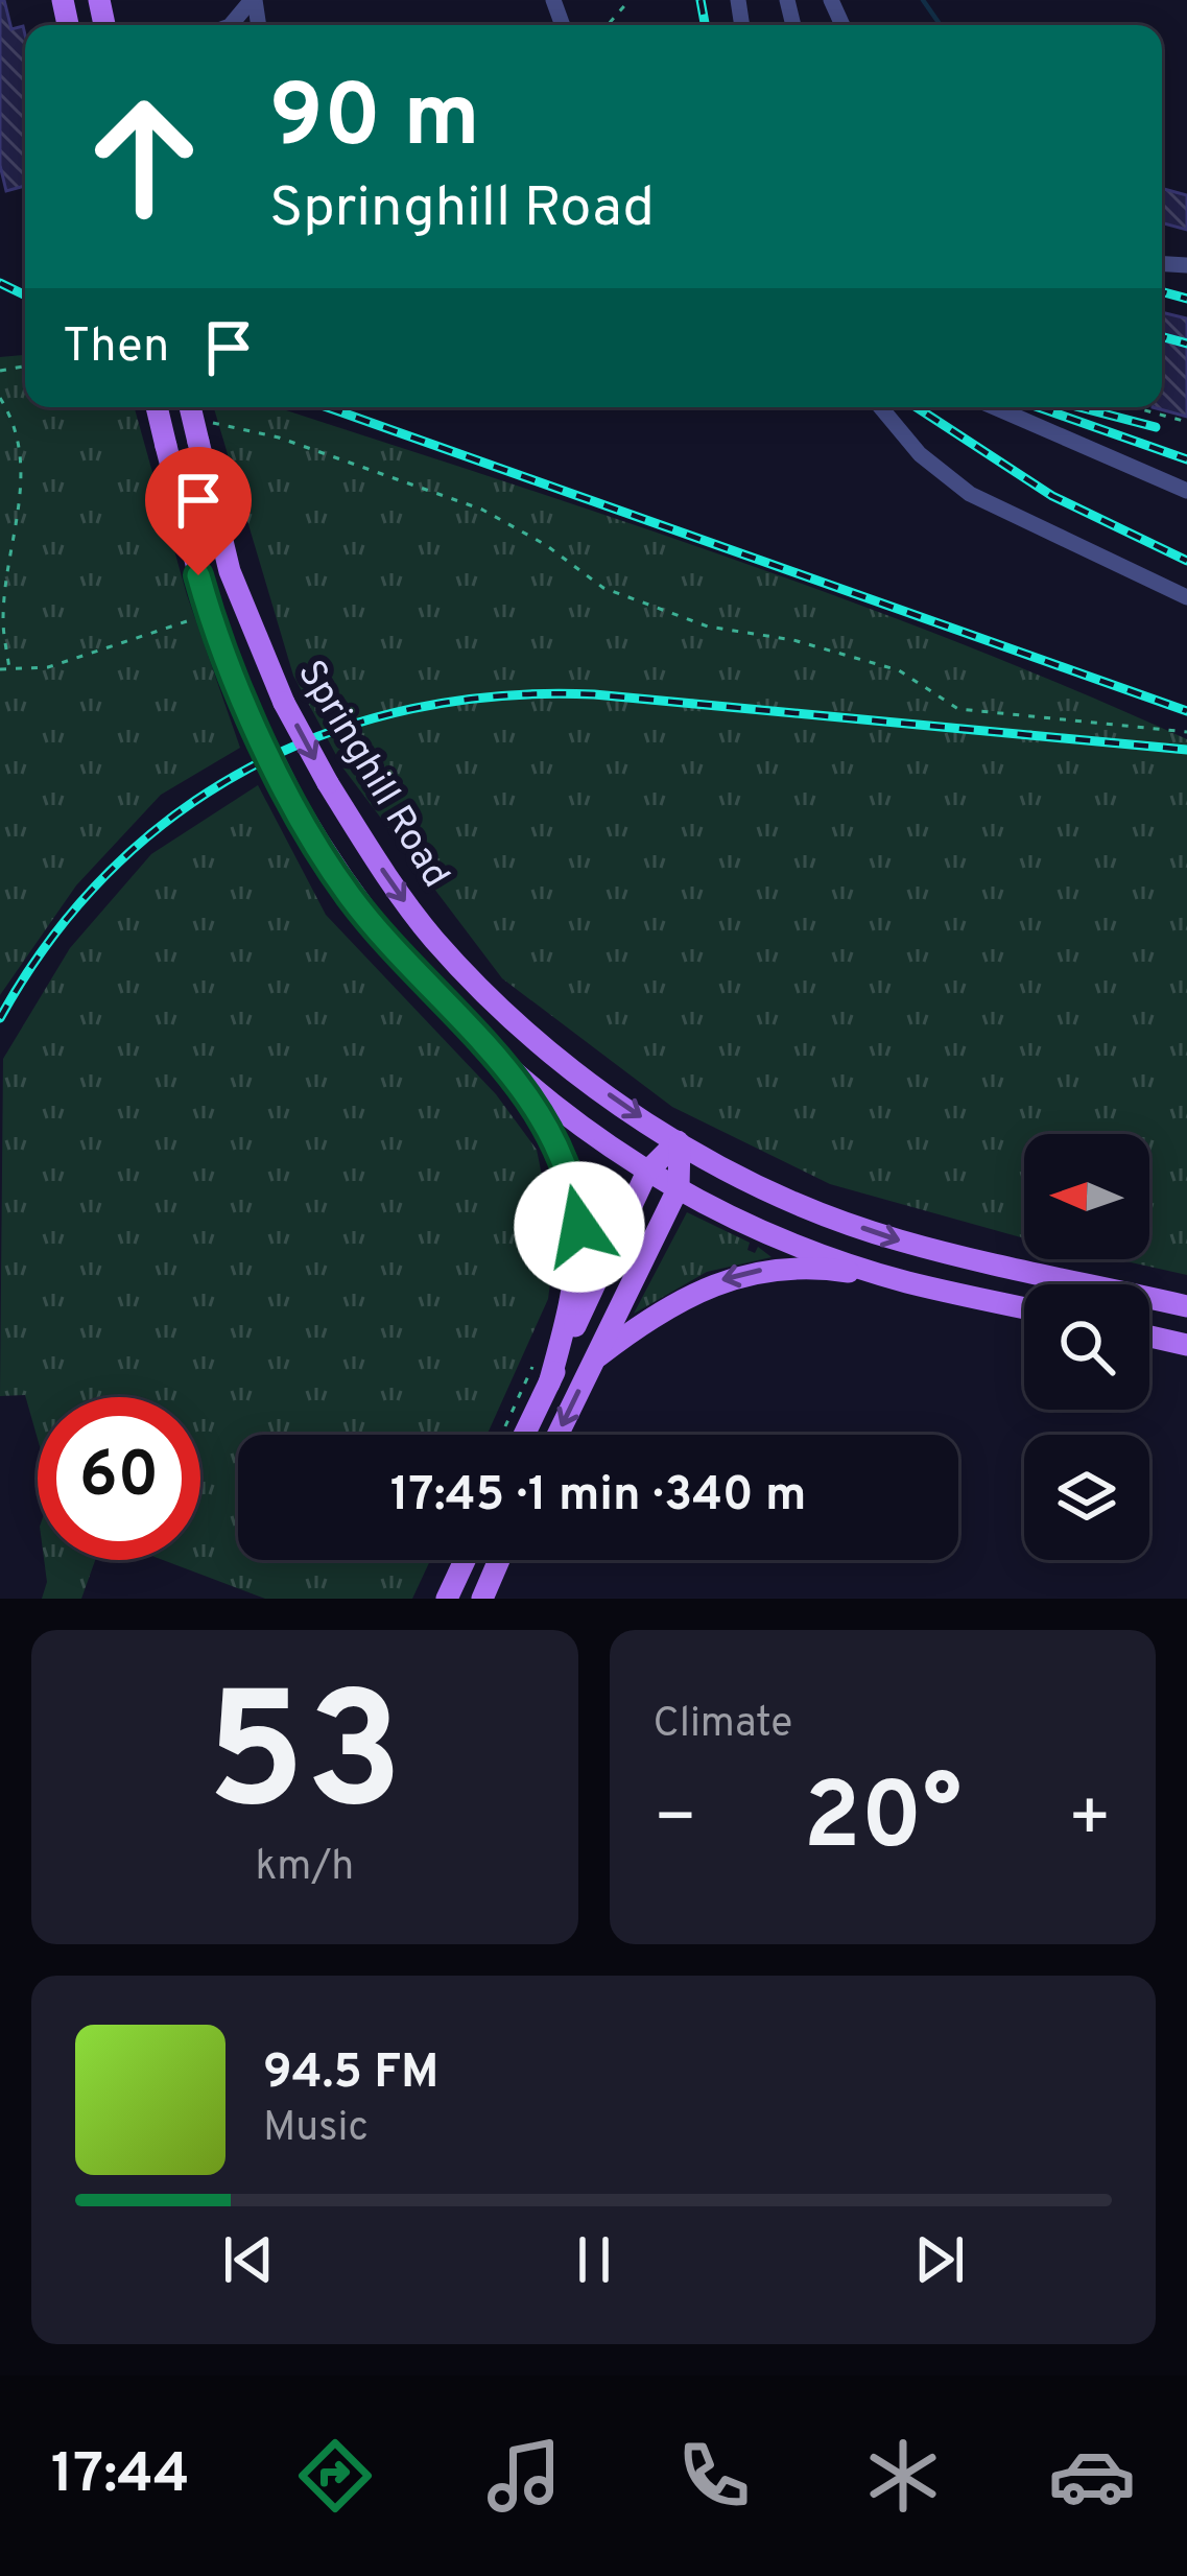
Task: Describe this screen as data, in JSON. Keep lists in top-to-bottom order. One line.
{"streets":{"main road":["Springhill Road"]},"north":"left","page":{"turn":["90 m","Springhill Road"],"then":"Then","limit":"60","trip":"17:45 · 1 min · 340 m","tile":[["53","km/h"],"Climate"],"heat":["−","20°","+"],"song":["94.5 FM","Music"],"tabs":"17:44"}}
